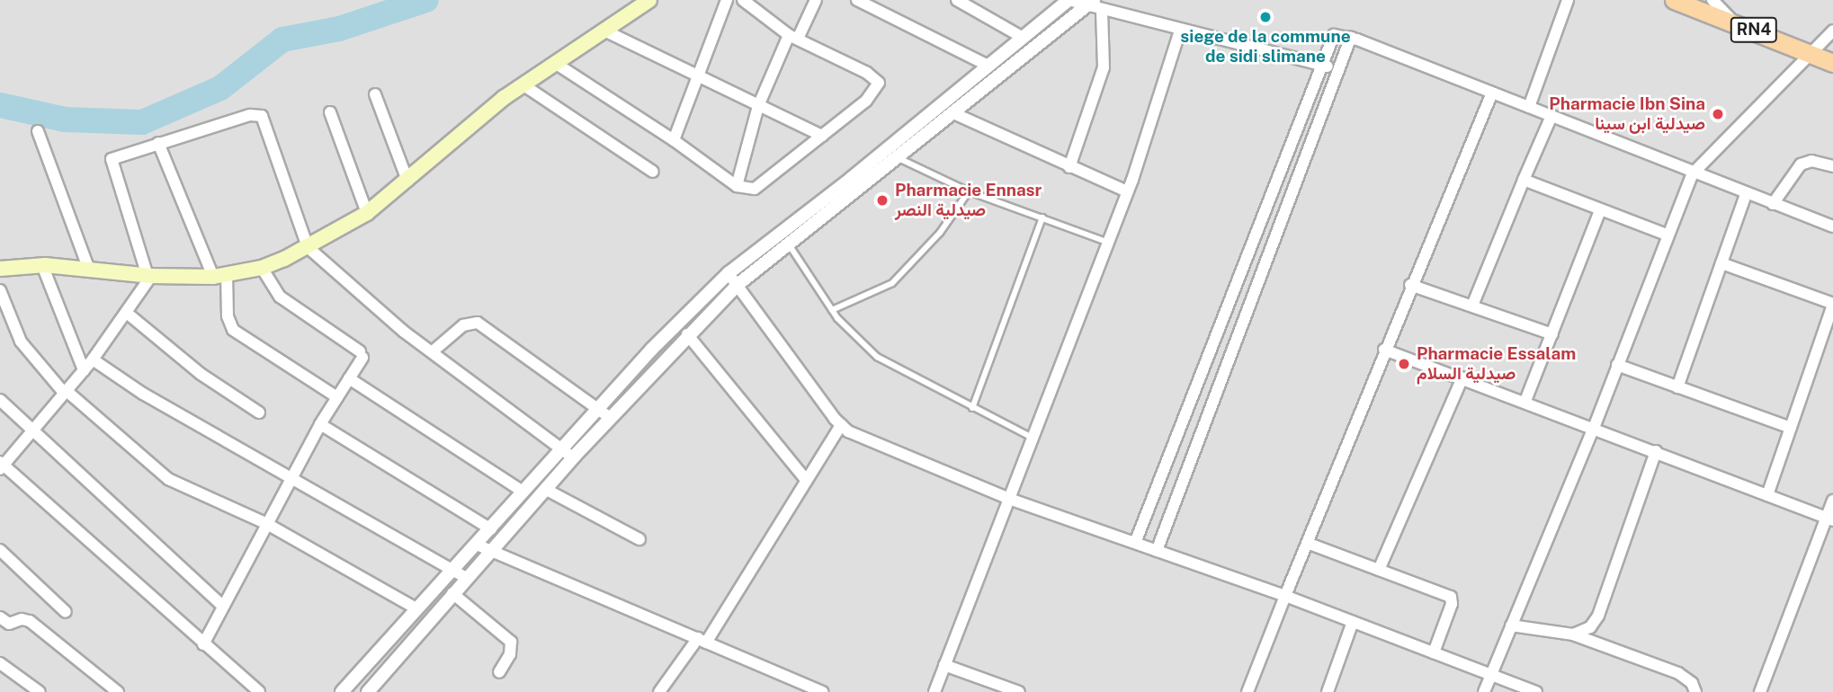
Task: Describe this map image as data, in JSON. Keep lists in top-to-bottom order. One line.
{"streets":{"main road":["RN4"]},"places":["siege de la commune de sidi slimane","Pharmacie Ibn Sina صيدلية ابن سينا","Pharmacie Ennasr صيدلية النصر","Pharmacie Essalam صيدلية السلام"]}
